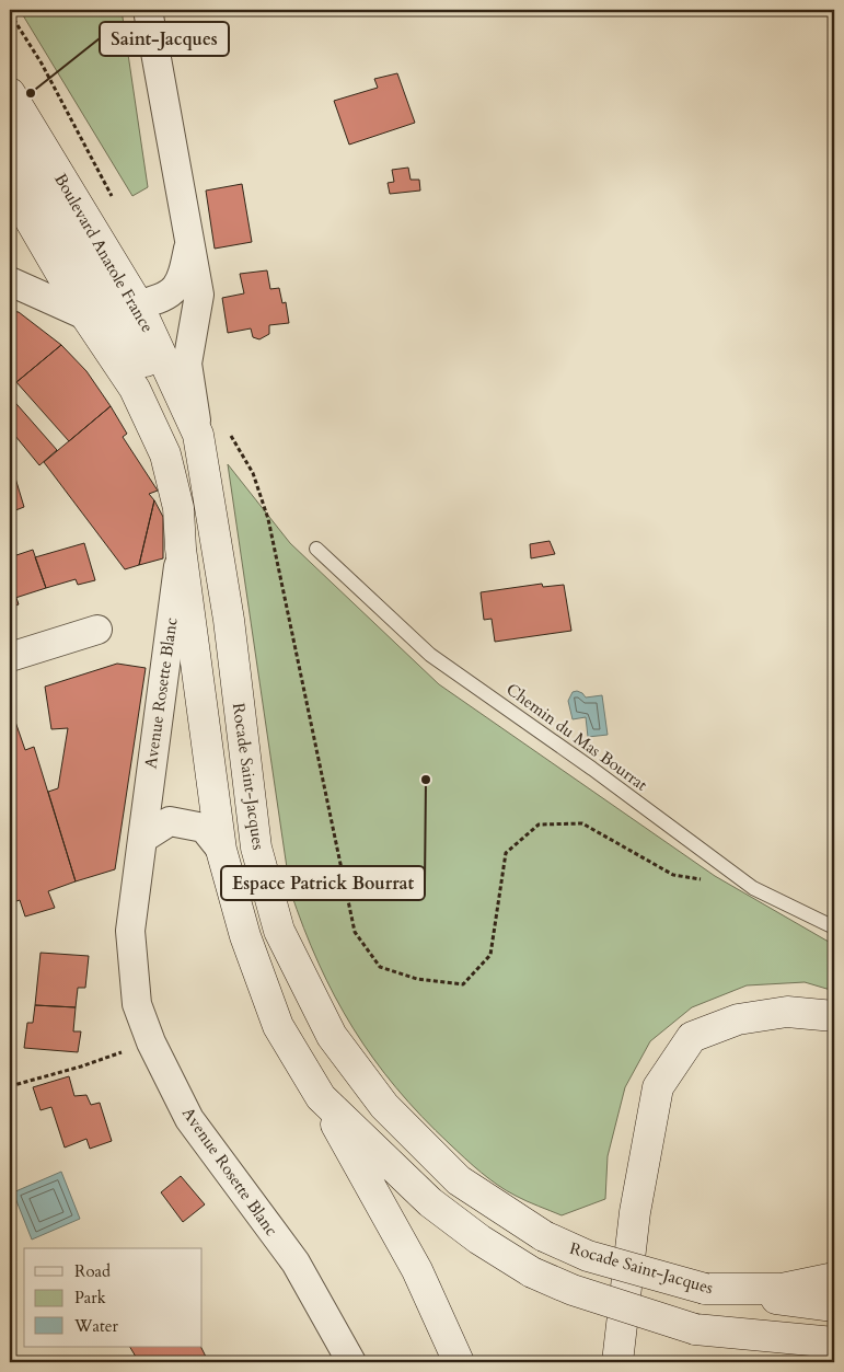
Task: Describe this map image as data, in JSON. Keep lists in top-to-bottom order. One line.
{"streets":{"main road":["Boulevard Anatole France","Rocade Saint-Jacques"],"street":["Avenue Rosette Blanc"],"lane":["Chemin du Mas Bourrat"]},"crossings":[["Boulevard Anatole France","Rocade Saint-Jacques"]],"places":["Saint-Jacques","Espace Patrick Bourrat"],"legend":["Road","Park","Water"]}
